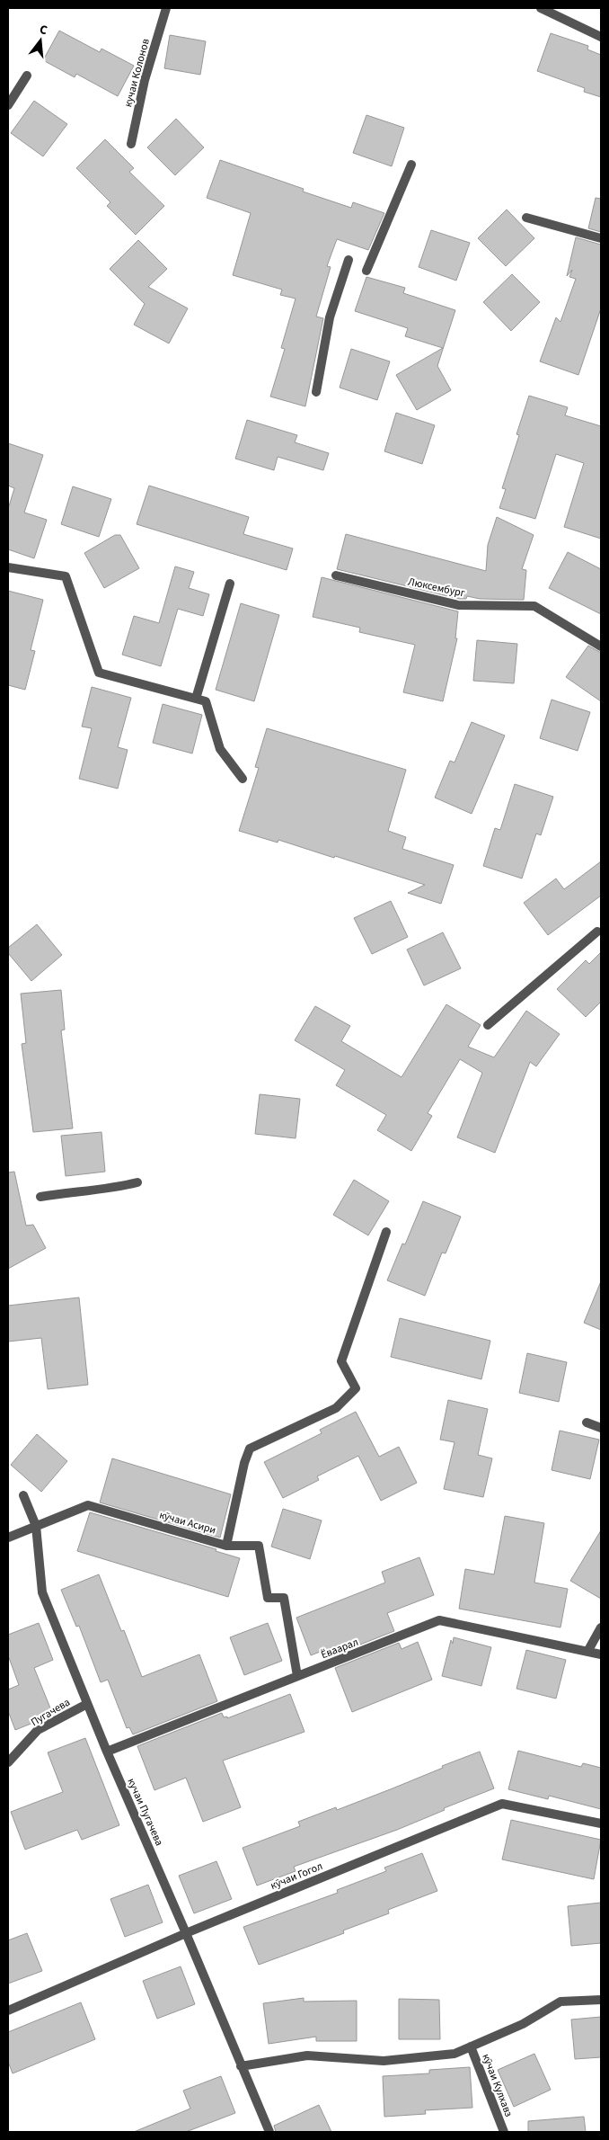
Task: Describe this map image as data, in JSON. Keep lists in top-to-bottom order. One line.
{"streets":{"street":["кучаи Колонов","Люксембург","кӯчаи Асири","Ёваарал","Пугачева","кучаи Пугачева","кӯчаи Гогол","кӯчаи Кулхавз"]},"crossings":[["кӯчаи Асири","кучаи Пугачева"],["Ёваарал","кучаи Пугачева"],["Пугачева","кучаи Пугачева"],["кучаи Пугачева","кӯчаи Гогол"]],"north":"top"}
